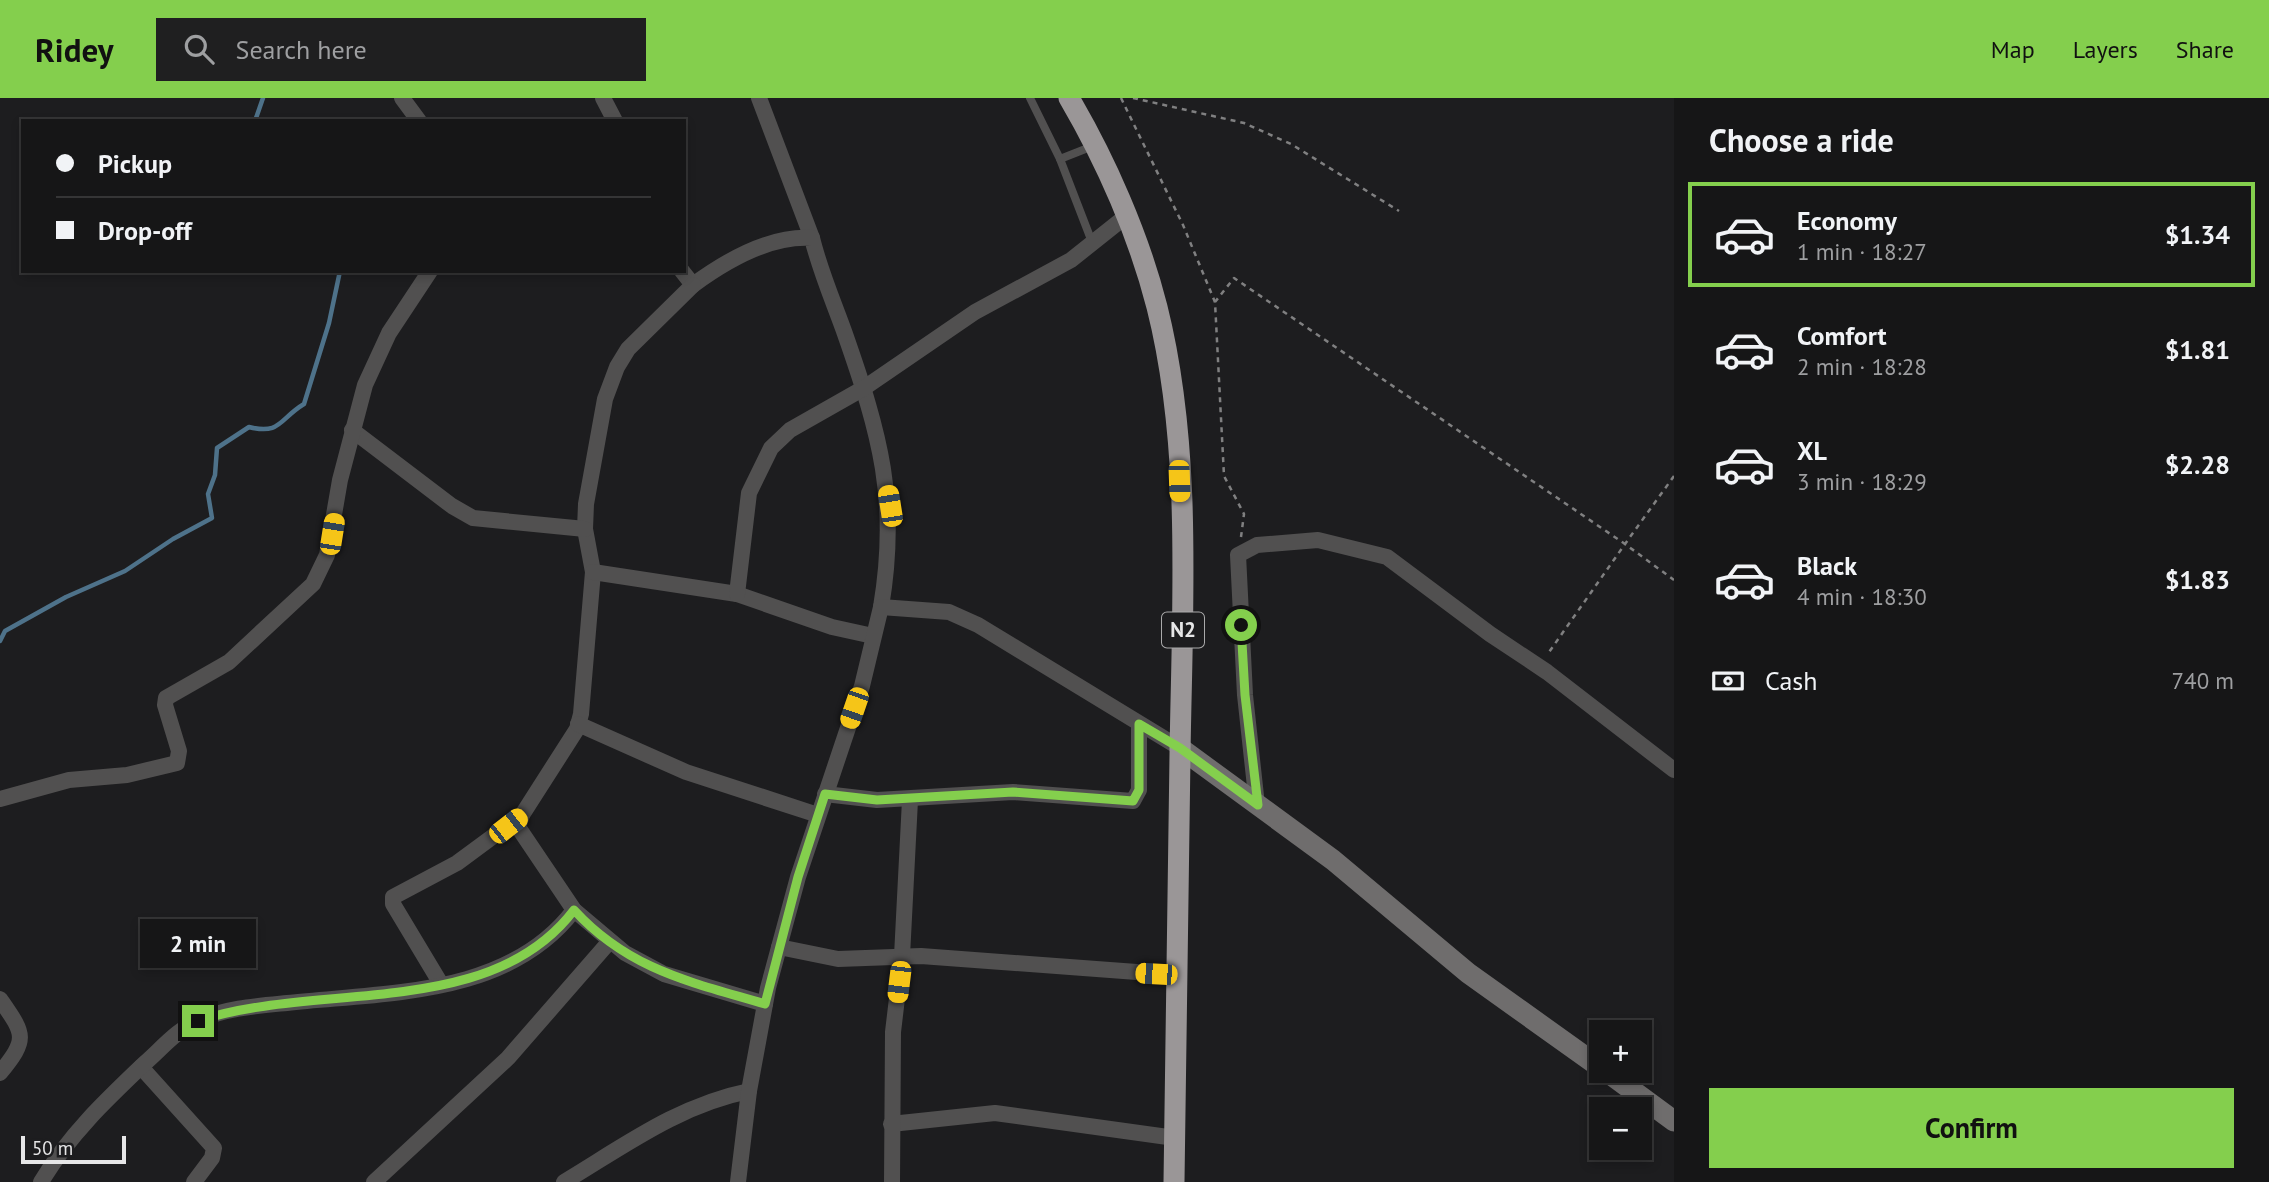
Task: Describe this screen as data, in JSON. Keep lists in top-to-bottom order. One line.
{"streets":{"highway":["N2"]},"scale_bar":"50 m","page":{"header":"Ridey","search":"Search here","nav":["Map","Layers","Share"],"heading":"Choose a ride","banner":["Pickup","Drop-off"],"list":[{"name":"Economy","note":"1 min · 18:27","value":"$1.34"},{"name":"Comfort","note":"2 min · 18:28","value":"$1.81"},{"name":"XL","note":"3 min · 18:29","value":"$2.28"},{"name":"Black","note":"4 min · 18:30","value":"$1.83"}],"pay":["Cash","740 m"],"bubble":"2 min","map_buttons":["+","−"],"buttons":"Confirm","scale":"50 m"}}
